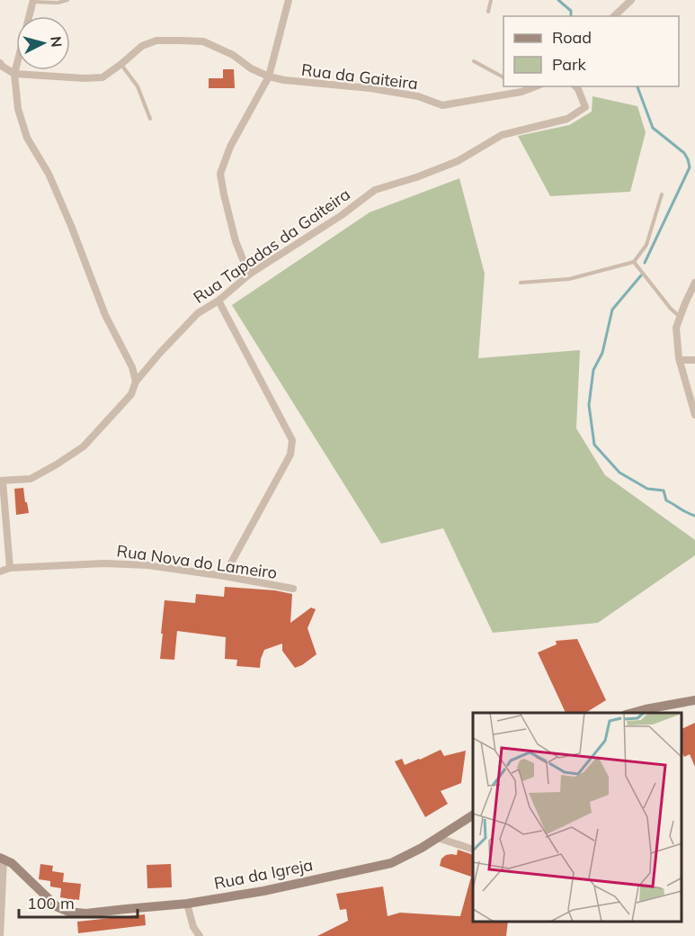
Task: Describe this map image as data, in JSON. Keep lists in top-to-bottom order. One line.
{"streets":{"main road":["Rua da Igreja"],"street":["Rua da Gaiteira","Rua Tapadas da Gaiteira","Rua Nova do Lameiro"]},"legend":["Road","Park"],"scale_bar":"100 m","north":"right"}
